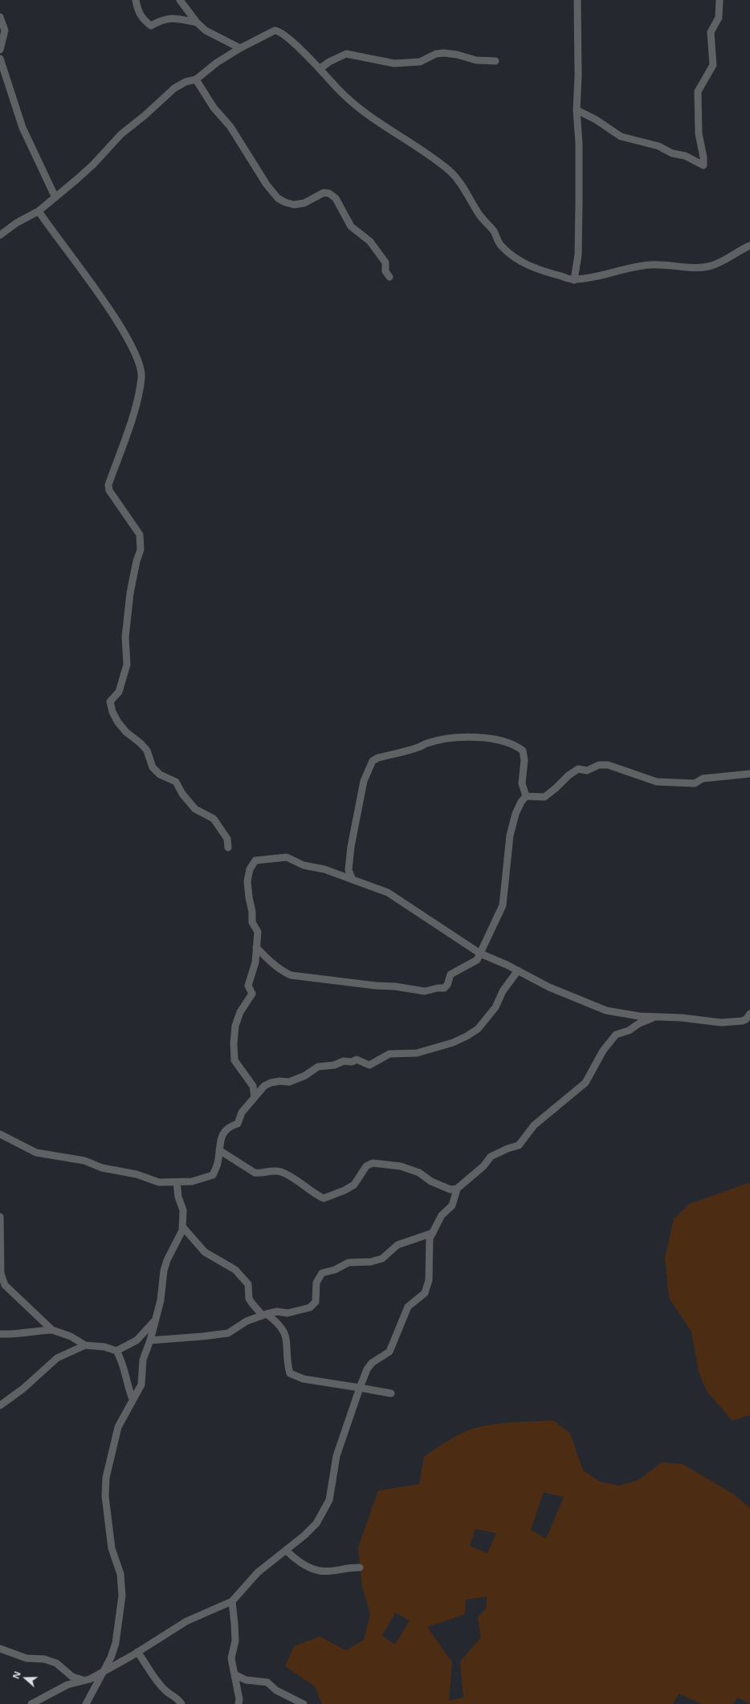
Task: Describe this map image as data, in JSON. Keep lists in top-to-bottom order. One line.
{"north":"left"}
